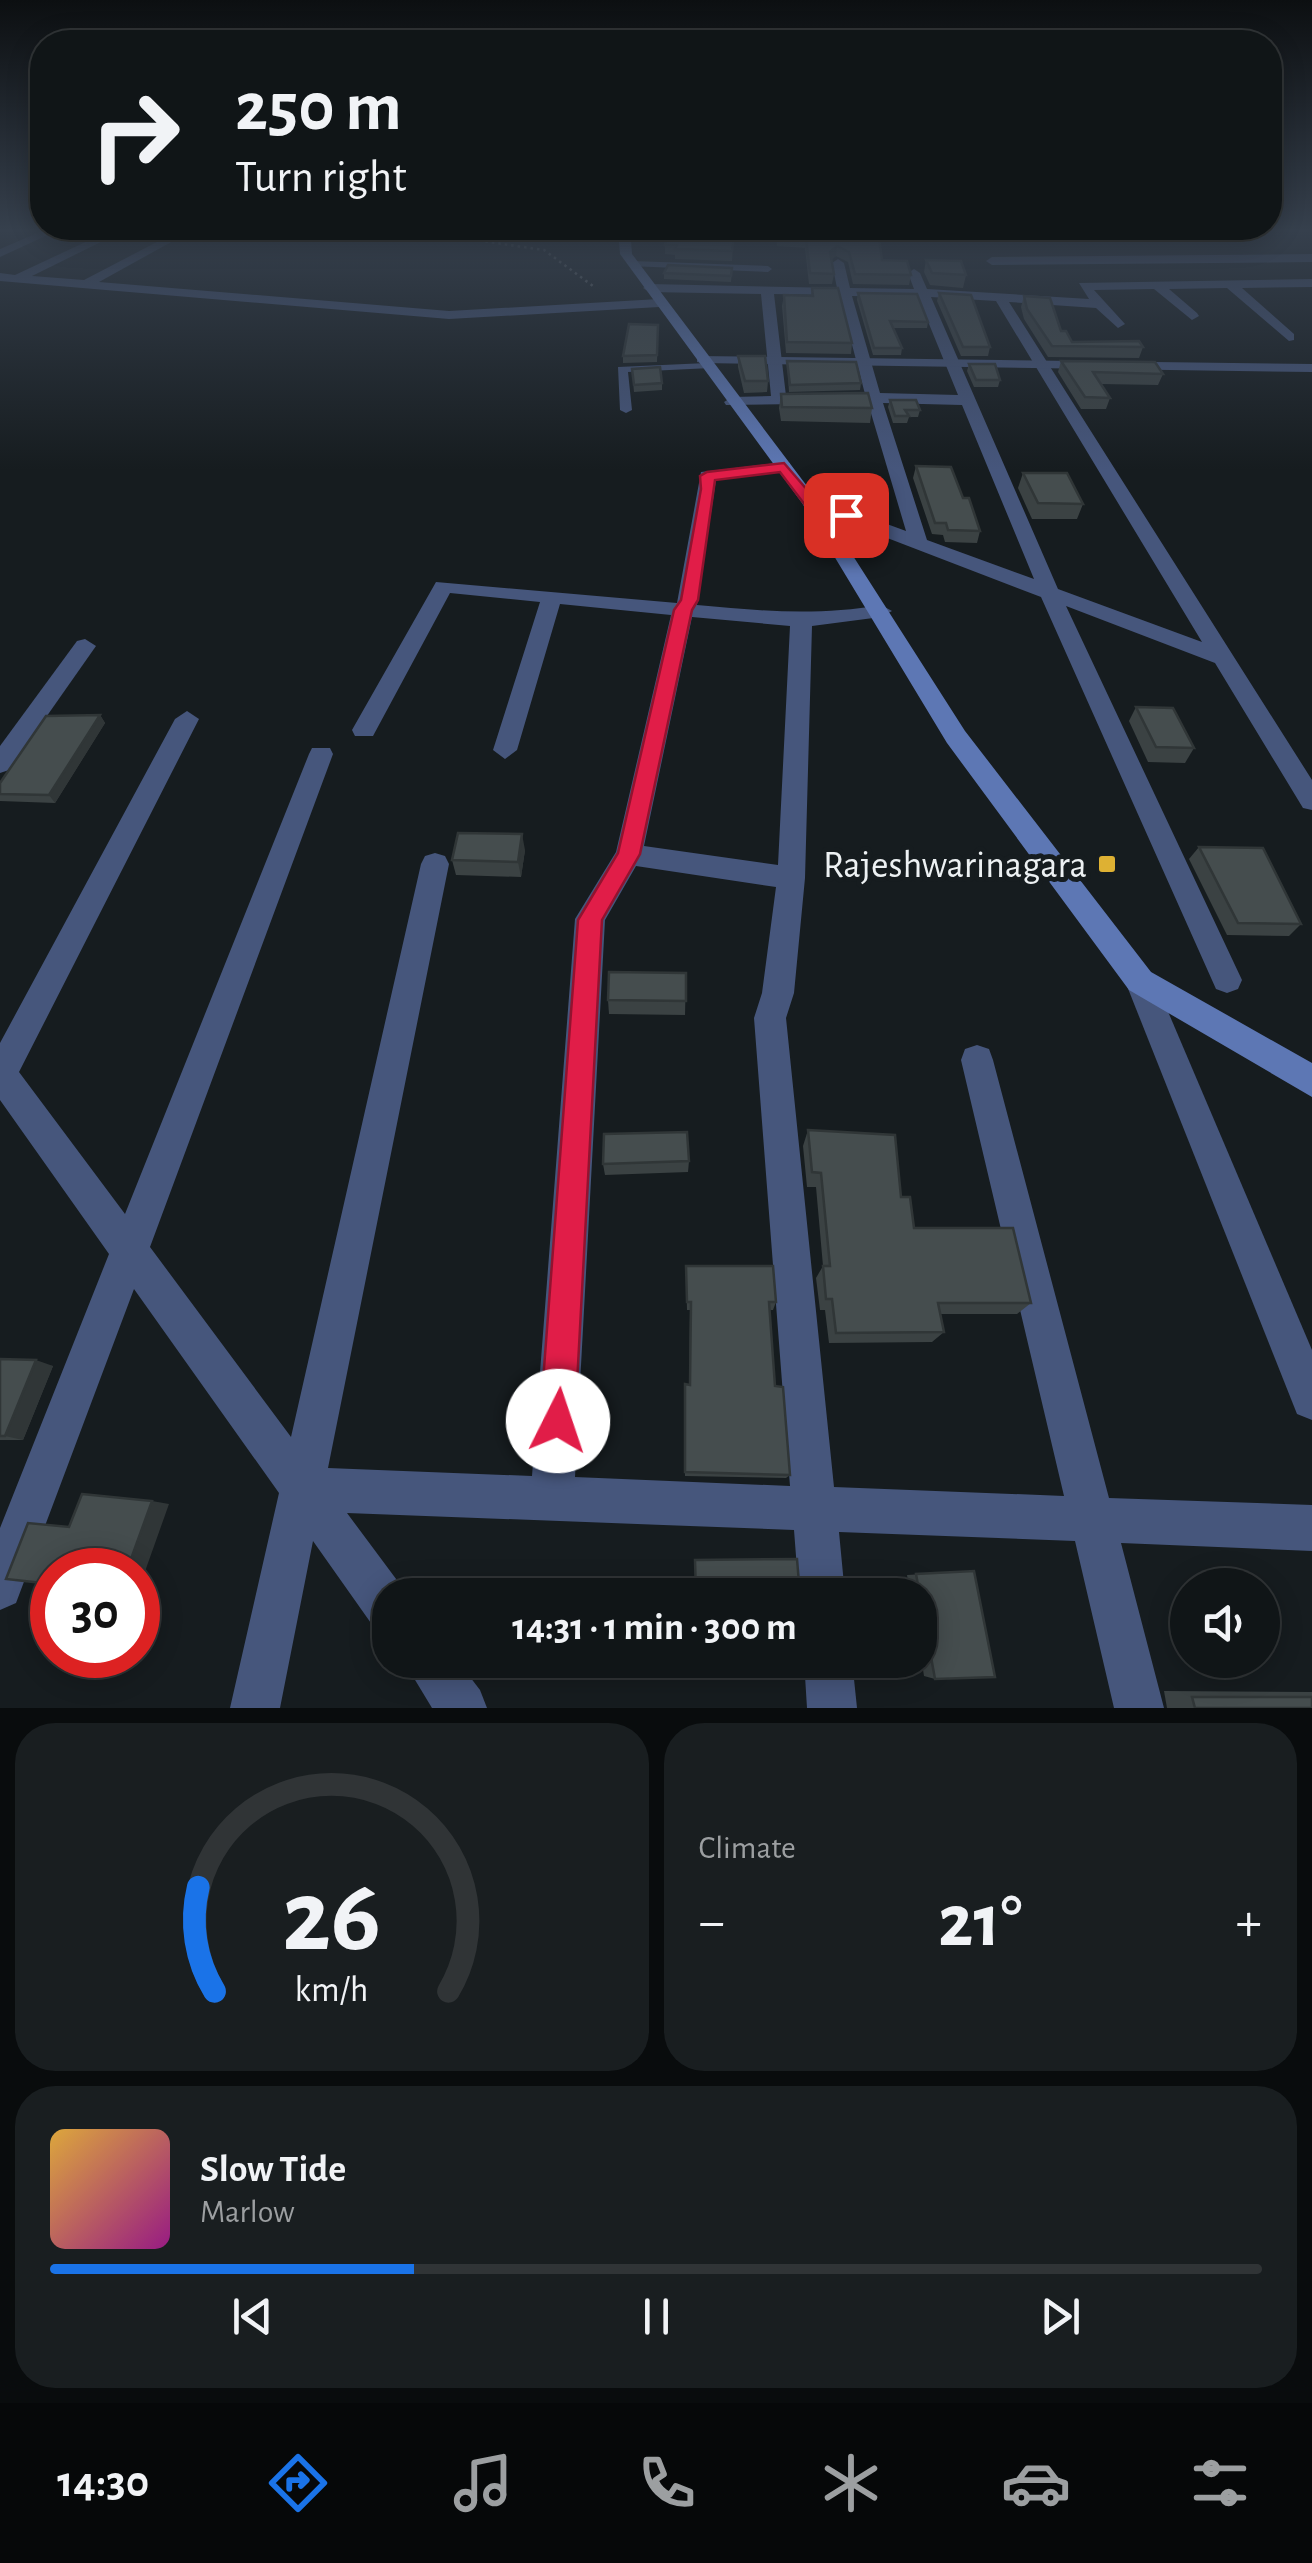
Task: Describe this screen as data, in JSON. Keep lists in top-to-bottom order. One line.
{"places":{"transit":["Rajeshwarinagara"]},"page":{"turn":["250 m","Turn right"],"limit":"30","trip":"14:31 · 1 min · 300 m","tile":"Climate","heat":["−","21°","+"],"song":["Slow Tide","Marlow"],"tabs":"14:30","gauge":["26","km/h"]}}
